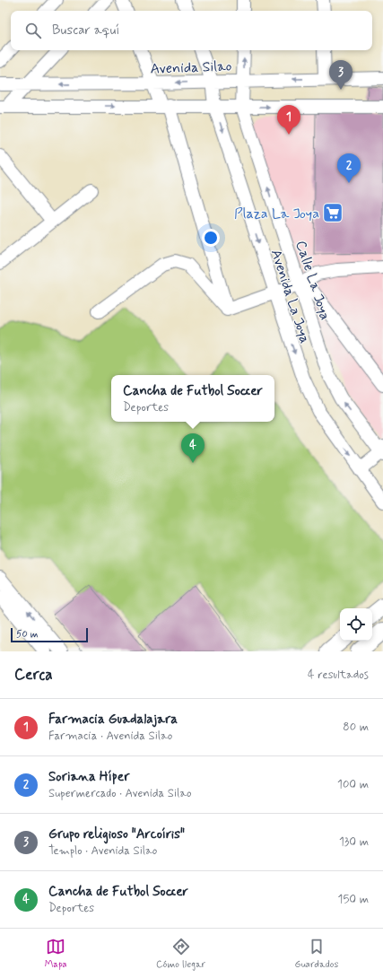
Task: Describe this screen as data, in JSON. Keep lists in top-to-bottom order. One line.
{"streets":{"street":["Avenida Silao","Calle La Joya","Avenida La Joya"]},"crossings":[["Avenida Silao","Calle La Joya"],["Avenida Silao","Avenida La Joya"]],"places":{"supermarket":["Plaza La Joya"]},"scale_bar":"50 m","page":{"search":"Buscar aquí","pins":["3","1","2","4"],"popup":["Cancha de Futbol Soccer","Deportes"],"scale":"50 m","heading":["Cerca","4 resultados"],"list":[{"mark":"1","name":"Farmacia Guadalajara","note":"Farmacia · Avenida Silao","value":"80 m"},{"mark":"2","name":"Soriana Híper","note":"Supermercado · Avenida Silao","value":"100 m"},{"mark":"3","name":"Grupo religioso \"Arcoíris\"","note":"Templo · Avenida Silao","value":"130 m"},{"mark":"4","name":"Cancha de Futbol Soccer","note":"Deportes","value":"150 m"}],"nav":["Mapa","Cómo llegar","Guardados"]}}
